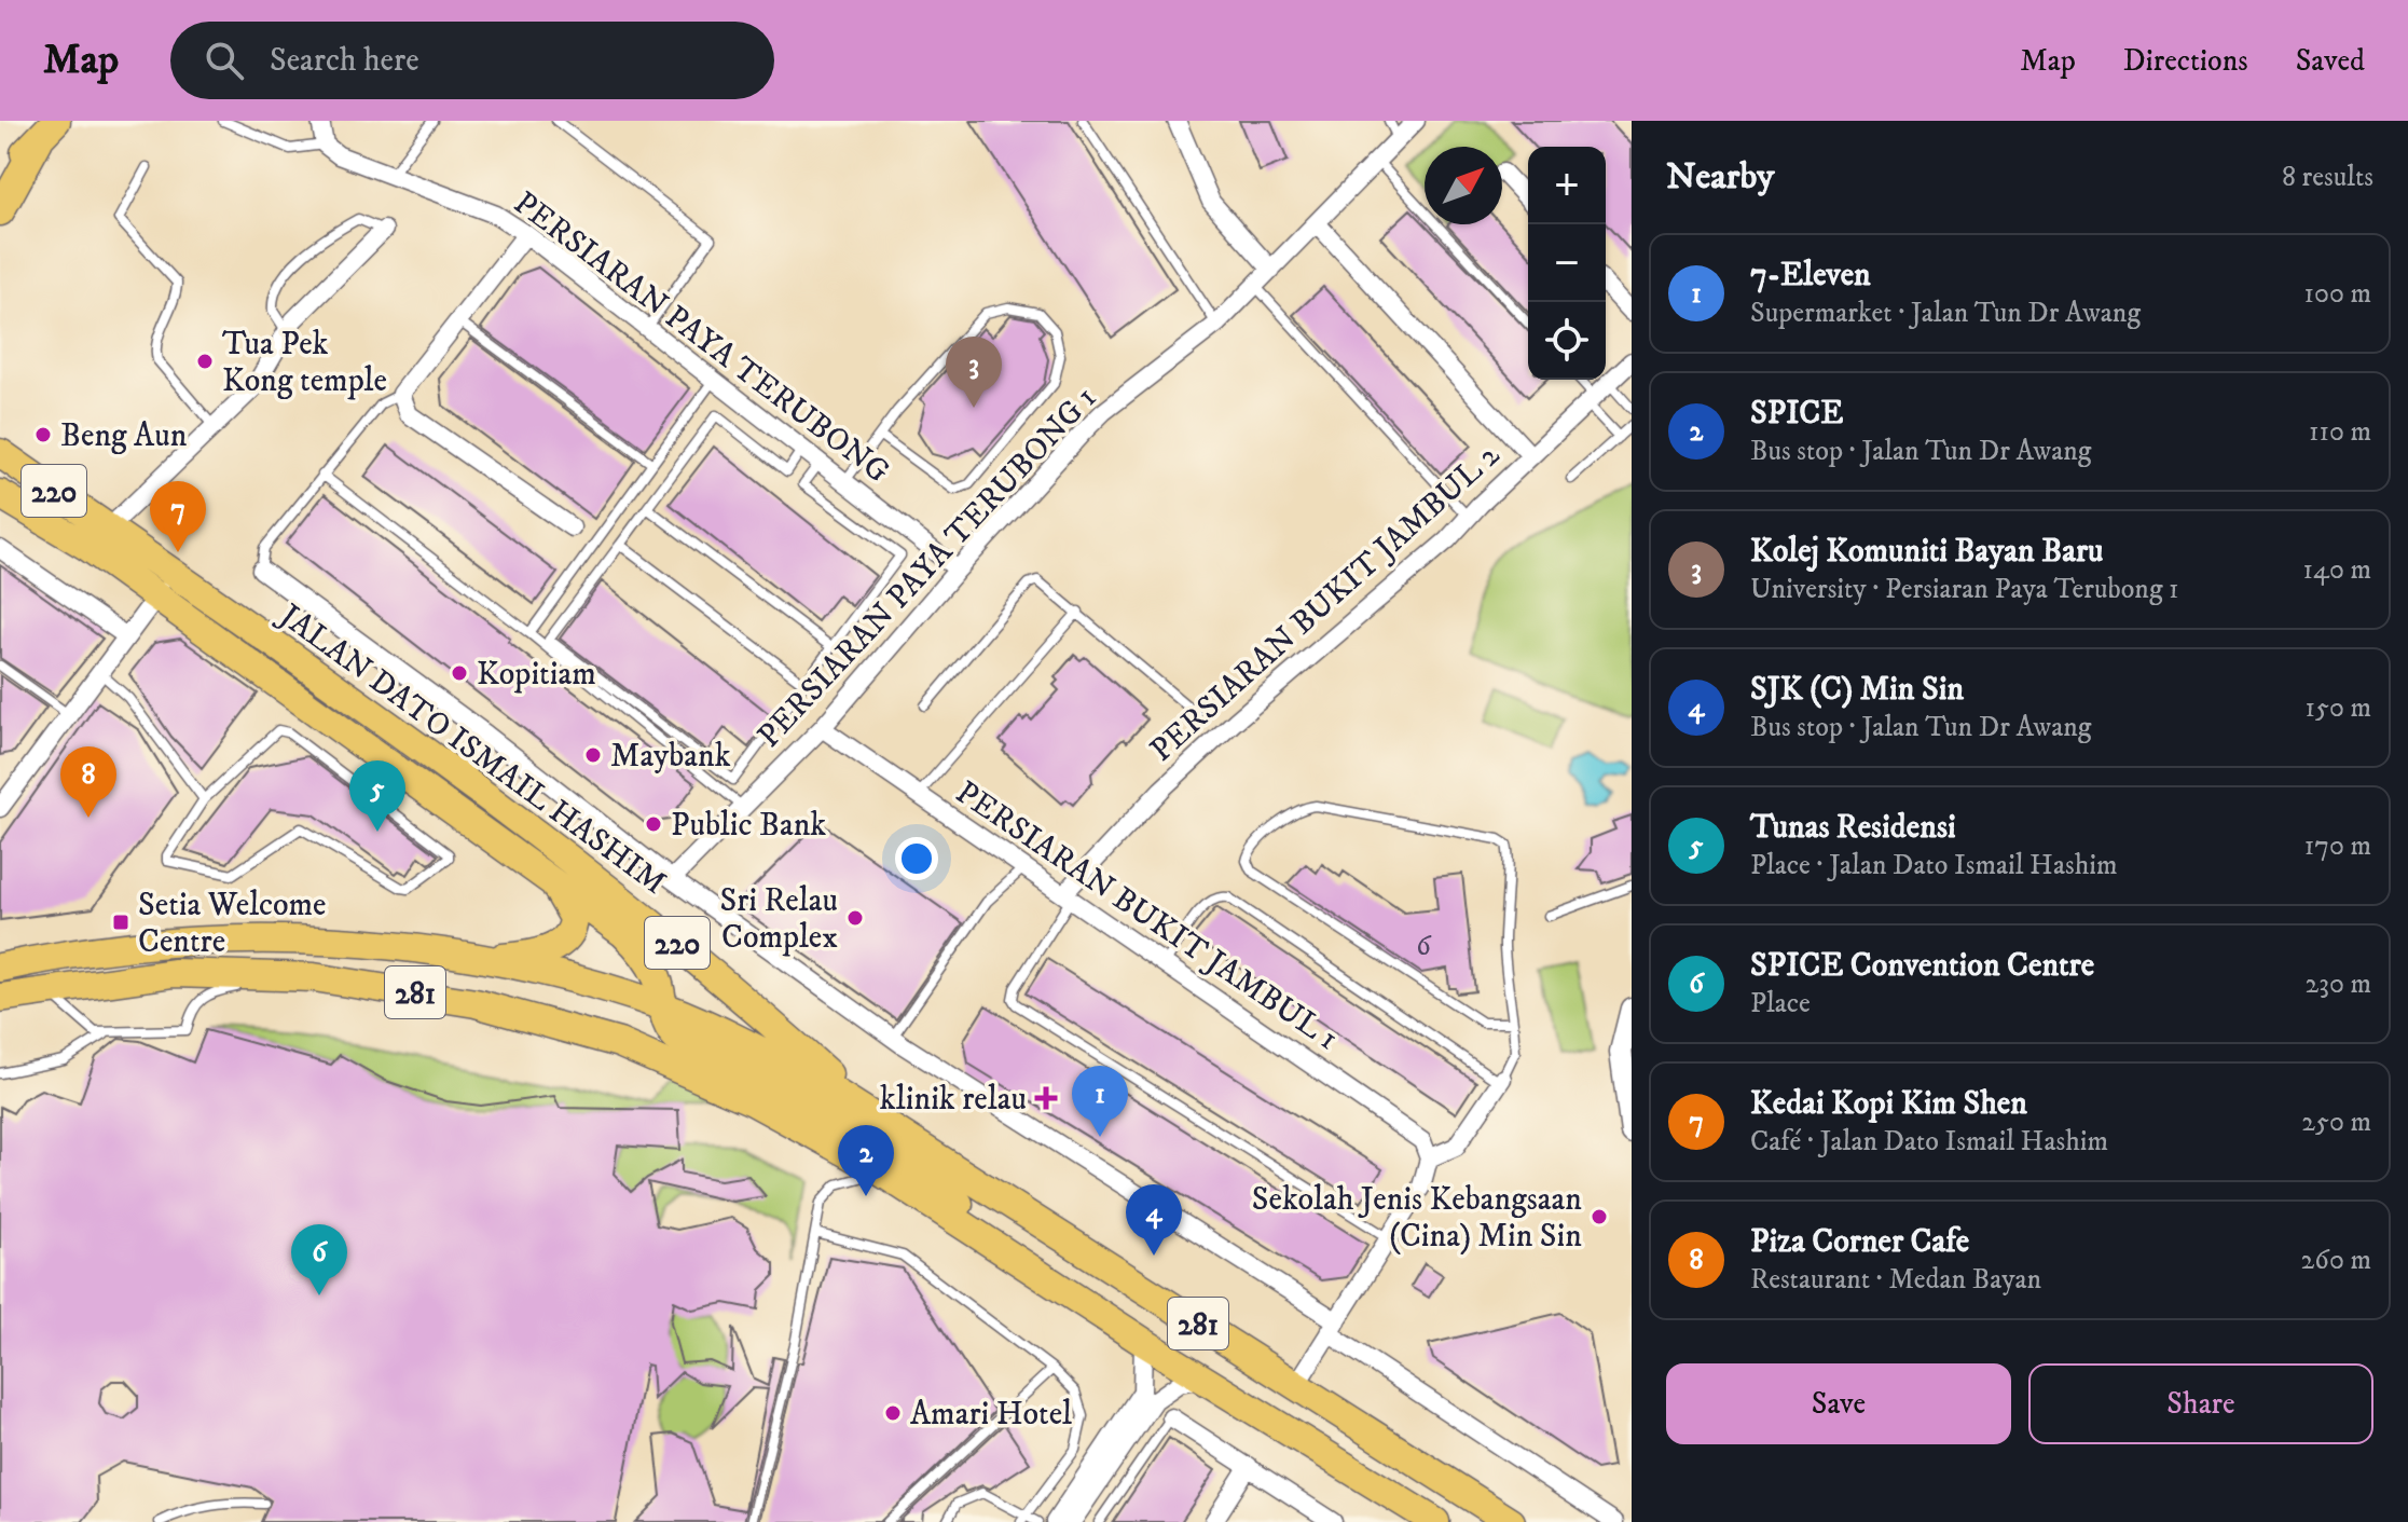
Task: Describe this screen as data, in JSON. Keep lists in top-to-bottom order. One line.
{"streets":{"main road":["220","JALAN DATO ISMAIL HASHIM","281"],"street":["PERSIARAN PAYA TERUBONG","PERSIARAN PAYA TERUBONG 1","PERSIARAN BUKIT JAMBUL 2","PERSIARAN BUKIT JAMBUL 1"]},"crossings":[["PERSIARAN PAYA TERUBONG","PERSIARAN PAYA TERUBONG 1"],["PERSIARAN PAYA TERUBONG 1","PERSIARAN BUKIT JAMBUL 1"],["PERSIARAN BUKIT JAMBUL 2","PERSIARAN BUKIT JAMBUL 1"],["JALAN DATO ISMAIL HASHIM","281"]],"places":{"other":["Tua Pek Kong temple","Beng Aun","Kopitiam","Maybank","Public Bank","Sri Relau Complex","Sekolah Jenis Kebangsaan (Cina) Min Sin","Amari Hotel"],"transit":["Setia Welcome Centre"],"health":["klinik relau"]},"house_numbers":["6"],"north":"top right","page":{"header":"Map","search":"Search here","nav":["Map","Directions","Saved"],"heading":["Nearby","8 results"],"map_buttons":["+","−"],"list":[{"mark":"1","name":"7-Eleven","note":"Supermarket · Jalan Tun Dr Awang","value":"100 m"},{"mark":"2","name":"SPICE","note":"Bus stop · Jalan Tun Dr Awang","value":"110 m"},{"mark":"3","name":"Kolej Komuniti Bayan Baru","note":"University · Persiaran Paya Terubong 1","value":"140 m"},{"mark":"4","name":"SJK (C) Min Sin","note":"Bus stop · Jalan Tun Dr Awang","value":"150 m"},{"mark":"5","name":"Tunas Residensi","note":"Place · Jalan Dato Ismail Hashim","value":"170 m"},{"mark":"6","name":"SPICE Convention Centre","note":"Place","value":"230 m"},{"mark":"7","name":"Kedai Kopi Kim Shen","note":"Café · Jalan Dato Ismail Hashim","value":"250 m"},{"mark":"8","name":"Piza Corner Cafe","note":"Restaurant · Medan Bayan","value":"260 m"}],"pins":["3","7","8","5","1","2","4","6"],"buttons":["Save","Share"]}}
